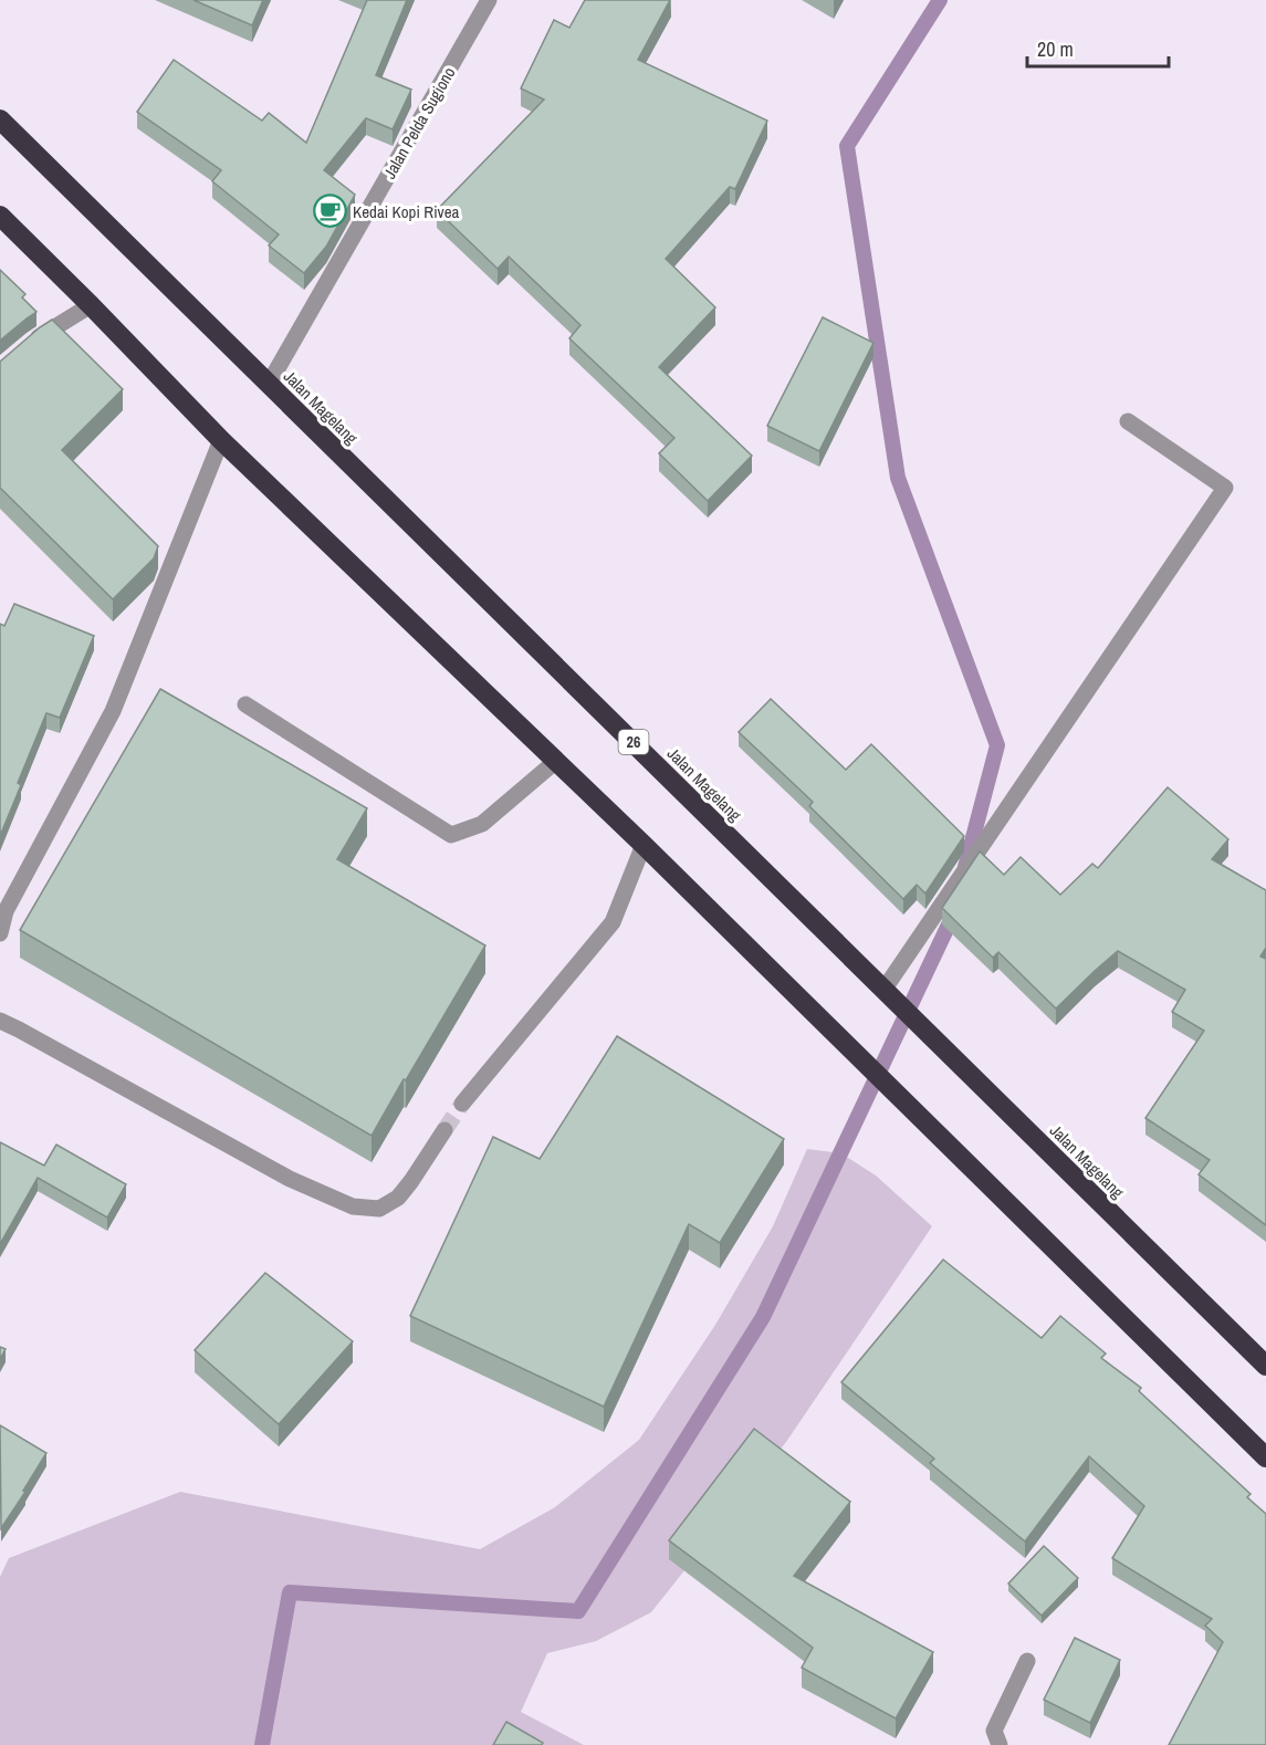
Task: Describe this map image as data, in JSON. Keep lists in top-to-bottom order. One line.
{"streets":{"highway":["Jalan Magelang","26"],"street":["Jalan Pelda Sugiono"]},"crossings":[["Jalan Pelda Sugiono","Jalan Magelang"]],"places":{"cafe":["Kedai Kopi Rivea"]},"scale_bar":"20 m"}
